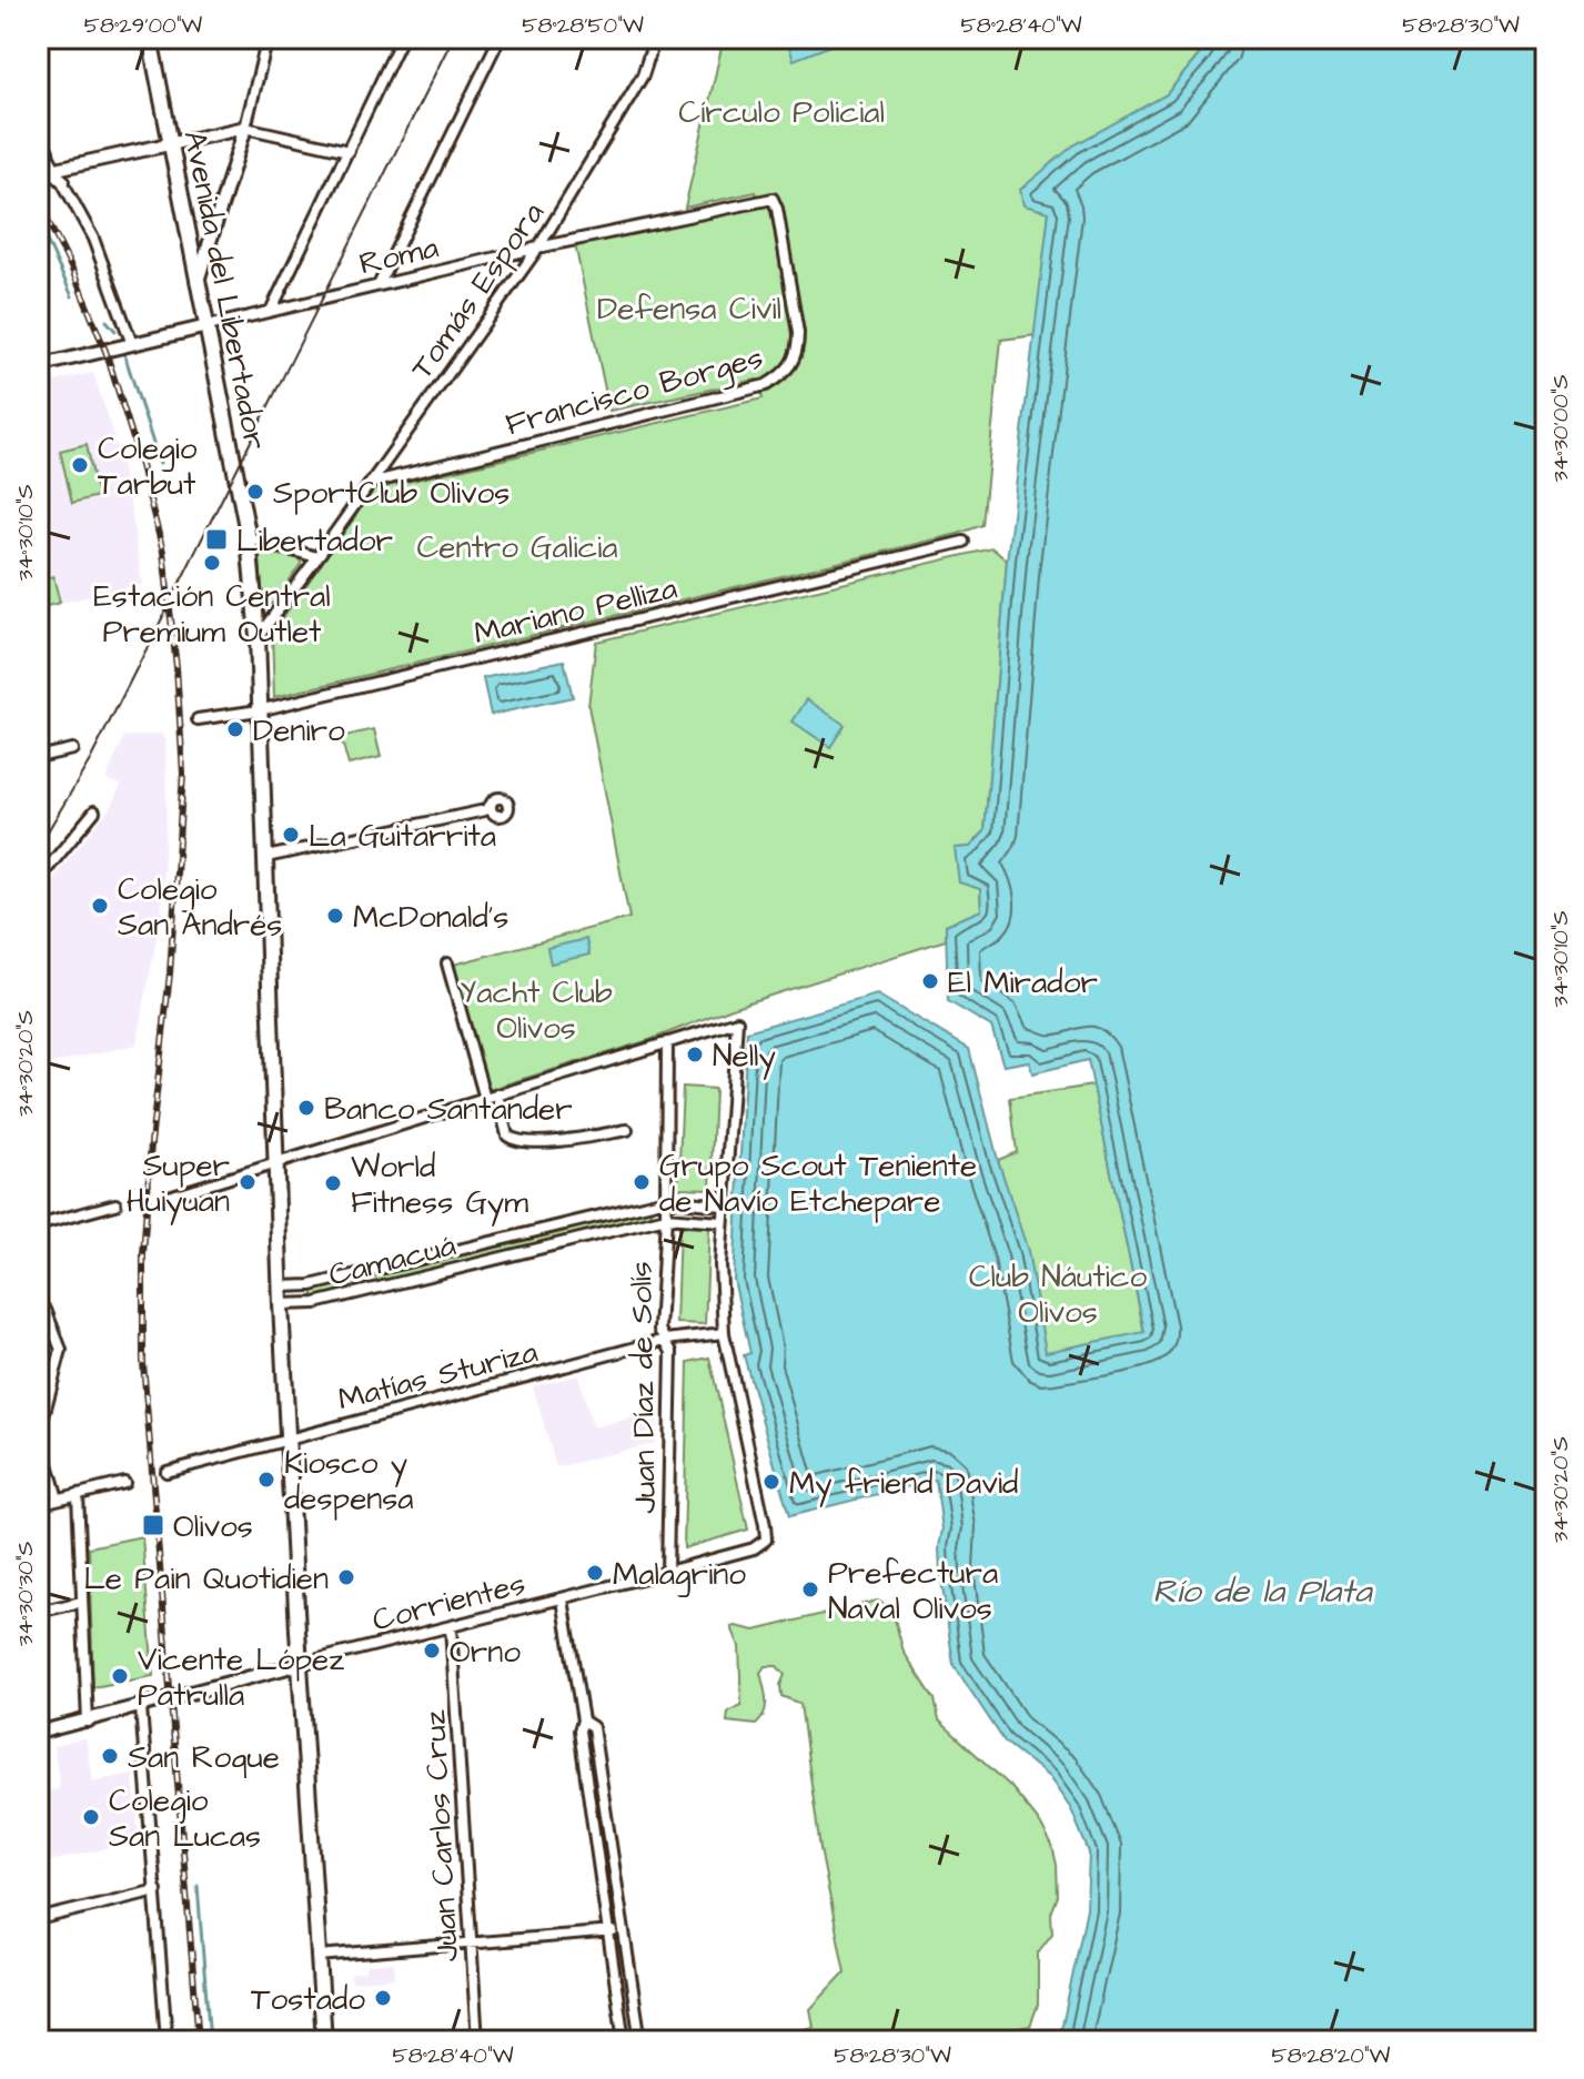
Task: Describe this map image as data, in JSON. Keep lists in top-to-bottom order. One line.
{"streets":{"main road":["Avenida del Libertador"],"street":["Roma","Tomás Espora","Francisco Borges","Mariano Pelliza","Camacuá","Matías Sturiza","Juan Díaz de Solís","Corrientes","Juan Carlos Cruz"]},"crossings":[["Roma","Avenida del Libertador"],["Roma","Tomás Espora"],["Roma","Francisco Borges"],["Avenida del Libertador","Tomás Espora"],["Avenida del Libertador","Mariano Pelliza"],["Avenida del Libertador","Camacuá"],["Avenida del Libertador","Matías Sturiza"],["Avenida del Libertador","Corrientes"],["Tomás Espora","Francisco Borges"],["Camacuá","Juan Díaz de Solís"],["Matías Sturiza","Juan Díaz de Solís"],["Matías Sturiza","Corrientes"],["Juan Díaz de Solís","Corrientes"],["Corrientes","Juan Carlos Cruz"]],"water":["Río de la Plata"],"parks":["Círculo Policial","Defensa Civil","Centro Galicia","Yacht Club Olivos","Club Náutico Olivos"],"places":{"other":["Colegio Tarbut","SportClub Olivos","Estación Central Premium Outlet","Deniro","La Guitarrita","Colegio San Andrés","McDonald's","El Mirador","Nelly","Banco Santander","Super Huiyuan","Grupo Scout Teniente de Navío Etchepare","World Fitness Gym","Kiosco y despensa","My friend David","Malagrino","Le Pain Quotidien","Prefectura Naval Olivos","Orno","Vicente López Patrulla","San Roque","Colegio San Lucas","Tostado"],"transit":["Libertador","Olivos"]},"coordinates":["58°29'00\"W","58°28'50\"W","58°28'40\"W","58°28'30\"W","34°30'00\"S","34°30'10\"S","34°30'20\"S","34°30'30\"S","58°28'20\"W"]}
